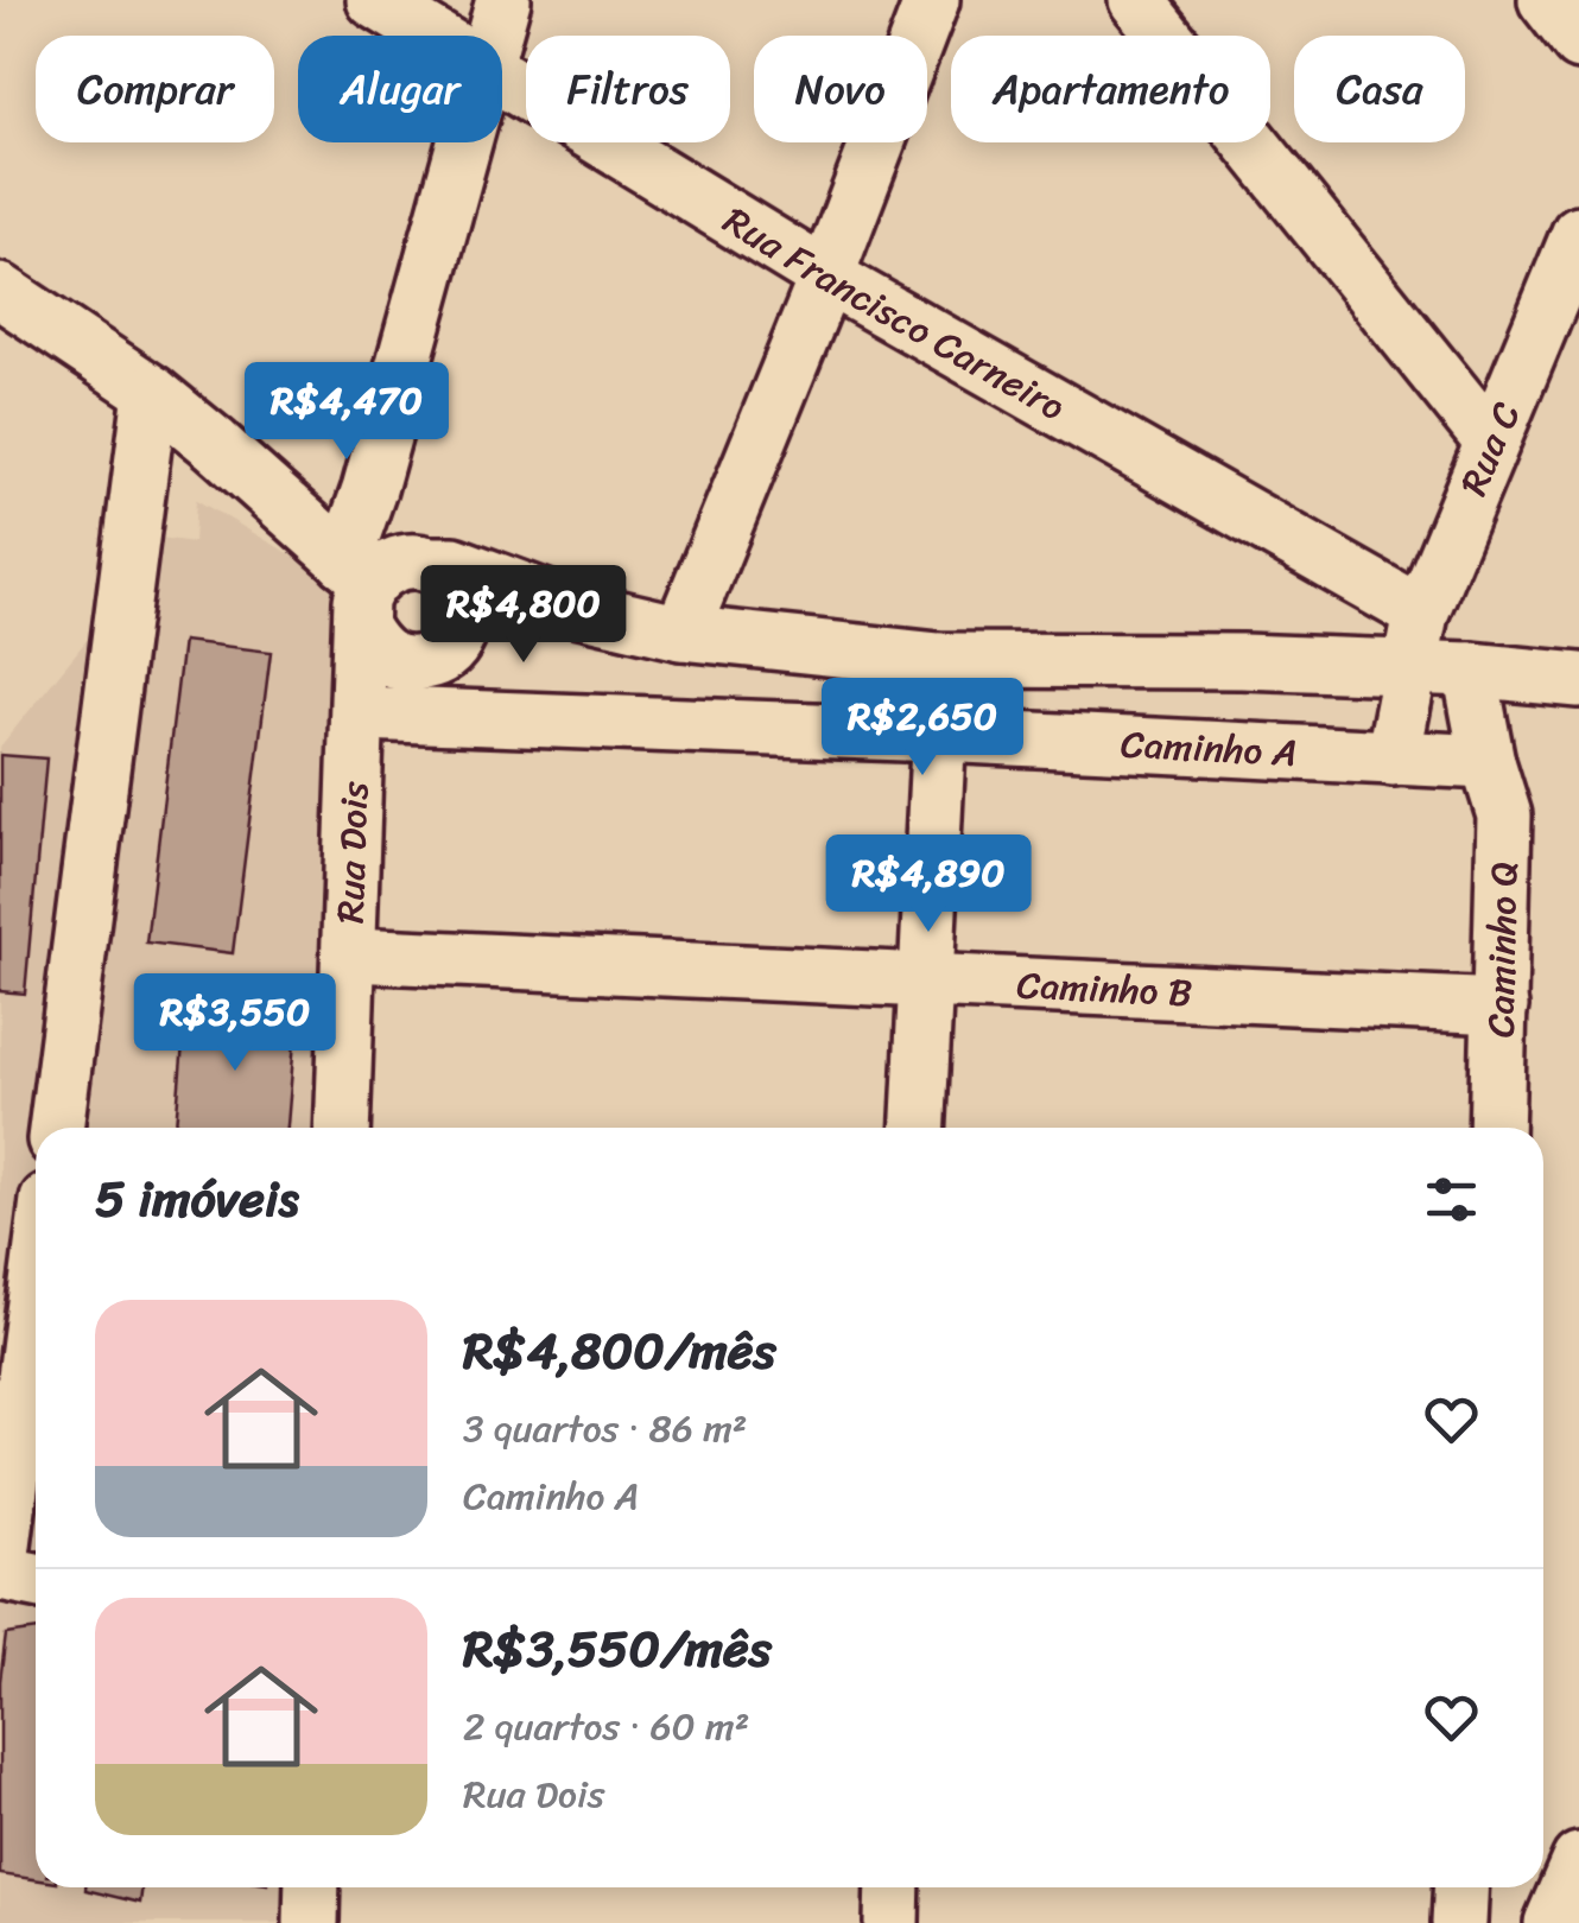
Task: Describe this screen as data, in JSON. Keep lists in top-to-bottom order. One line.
{"streets":{"street":["Rua Francisco Carneiro","Rua C","Caminho A","Rua Dois","Caminho Q","Caminho B"]},"crossings":[["Rua Francisco Carneiro","Rua C"],["Rua C","Caminho A"],["Caminho A","Rua Dois"],["Caminho A","Caminho Q"],["Rua Dois","Caminho B"],["Caminho Q","Caminho B"]],"page":{"chip":["Comprar","Alugar","Filtros","Novo","Apartamento","Casa"],"price":["R$4,470","R$4,800","R$2,650","R$4,890","R$3,550"],"heading":"5 imóveis","list":[{"name":"R$4,800/mês","note":"3 quartos · 86 m² · Caminho A"},{"name":"R$3,550/mês","note":"2 quartos · 60 m² · Rua Dois"}]}}
